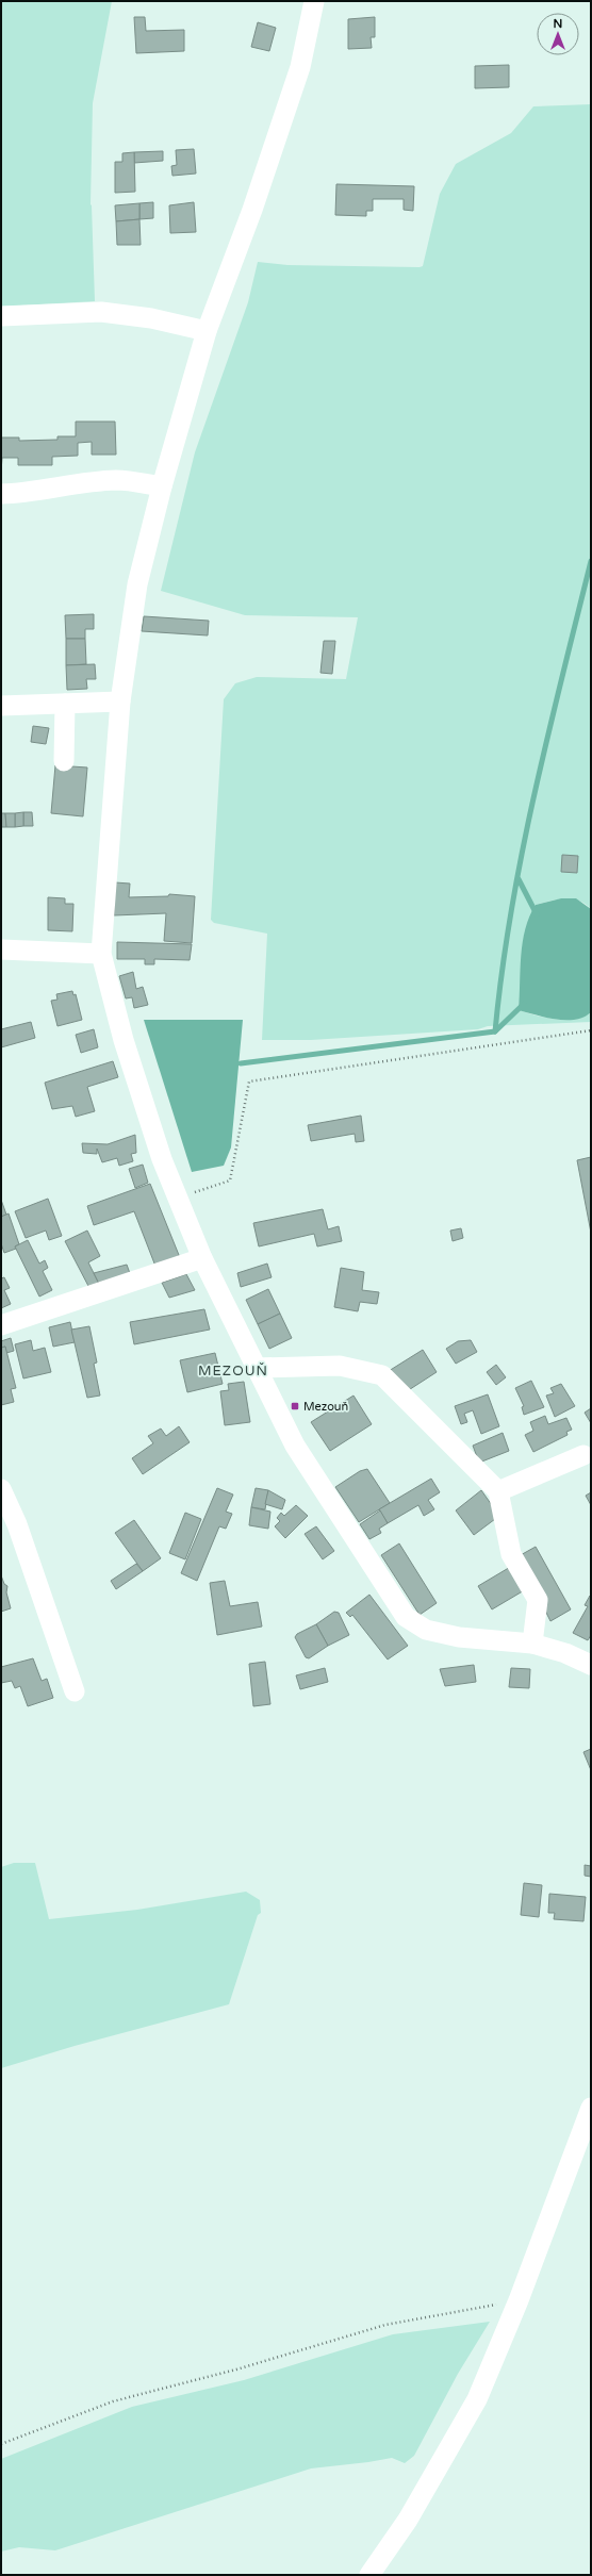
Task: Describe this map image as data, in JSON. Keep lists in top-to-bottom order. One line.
{"districts":["MEZOUŇ"],"places":{"transit":["Mezouň"]},"north":"top"}
